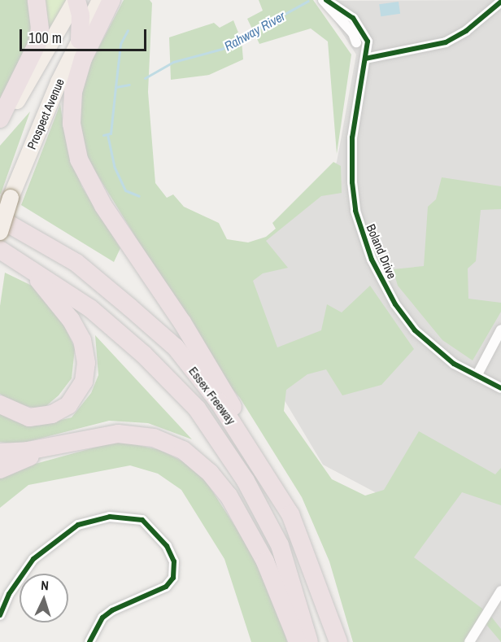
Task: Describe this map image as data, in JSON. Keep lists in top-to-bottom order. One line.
{"streets":{"highway":["Essex Freeway"],"main road":["Prospect Avenue"],"street":["Boland Drive"]},"water":["Rahway River"],"scale_bar":"100 m","north":"top"}
